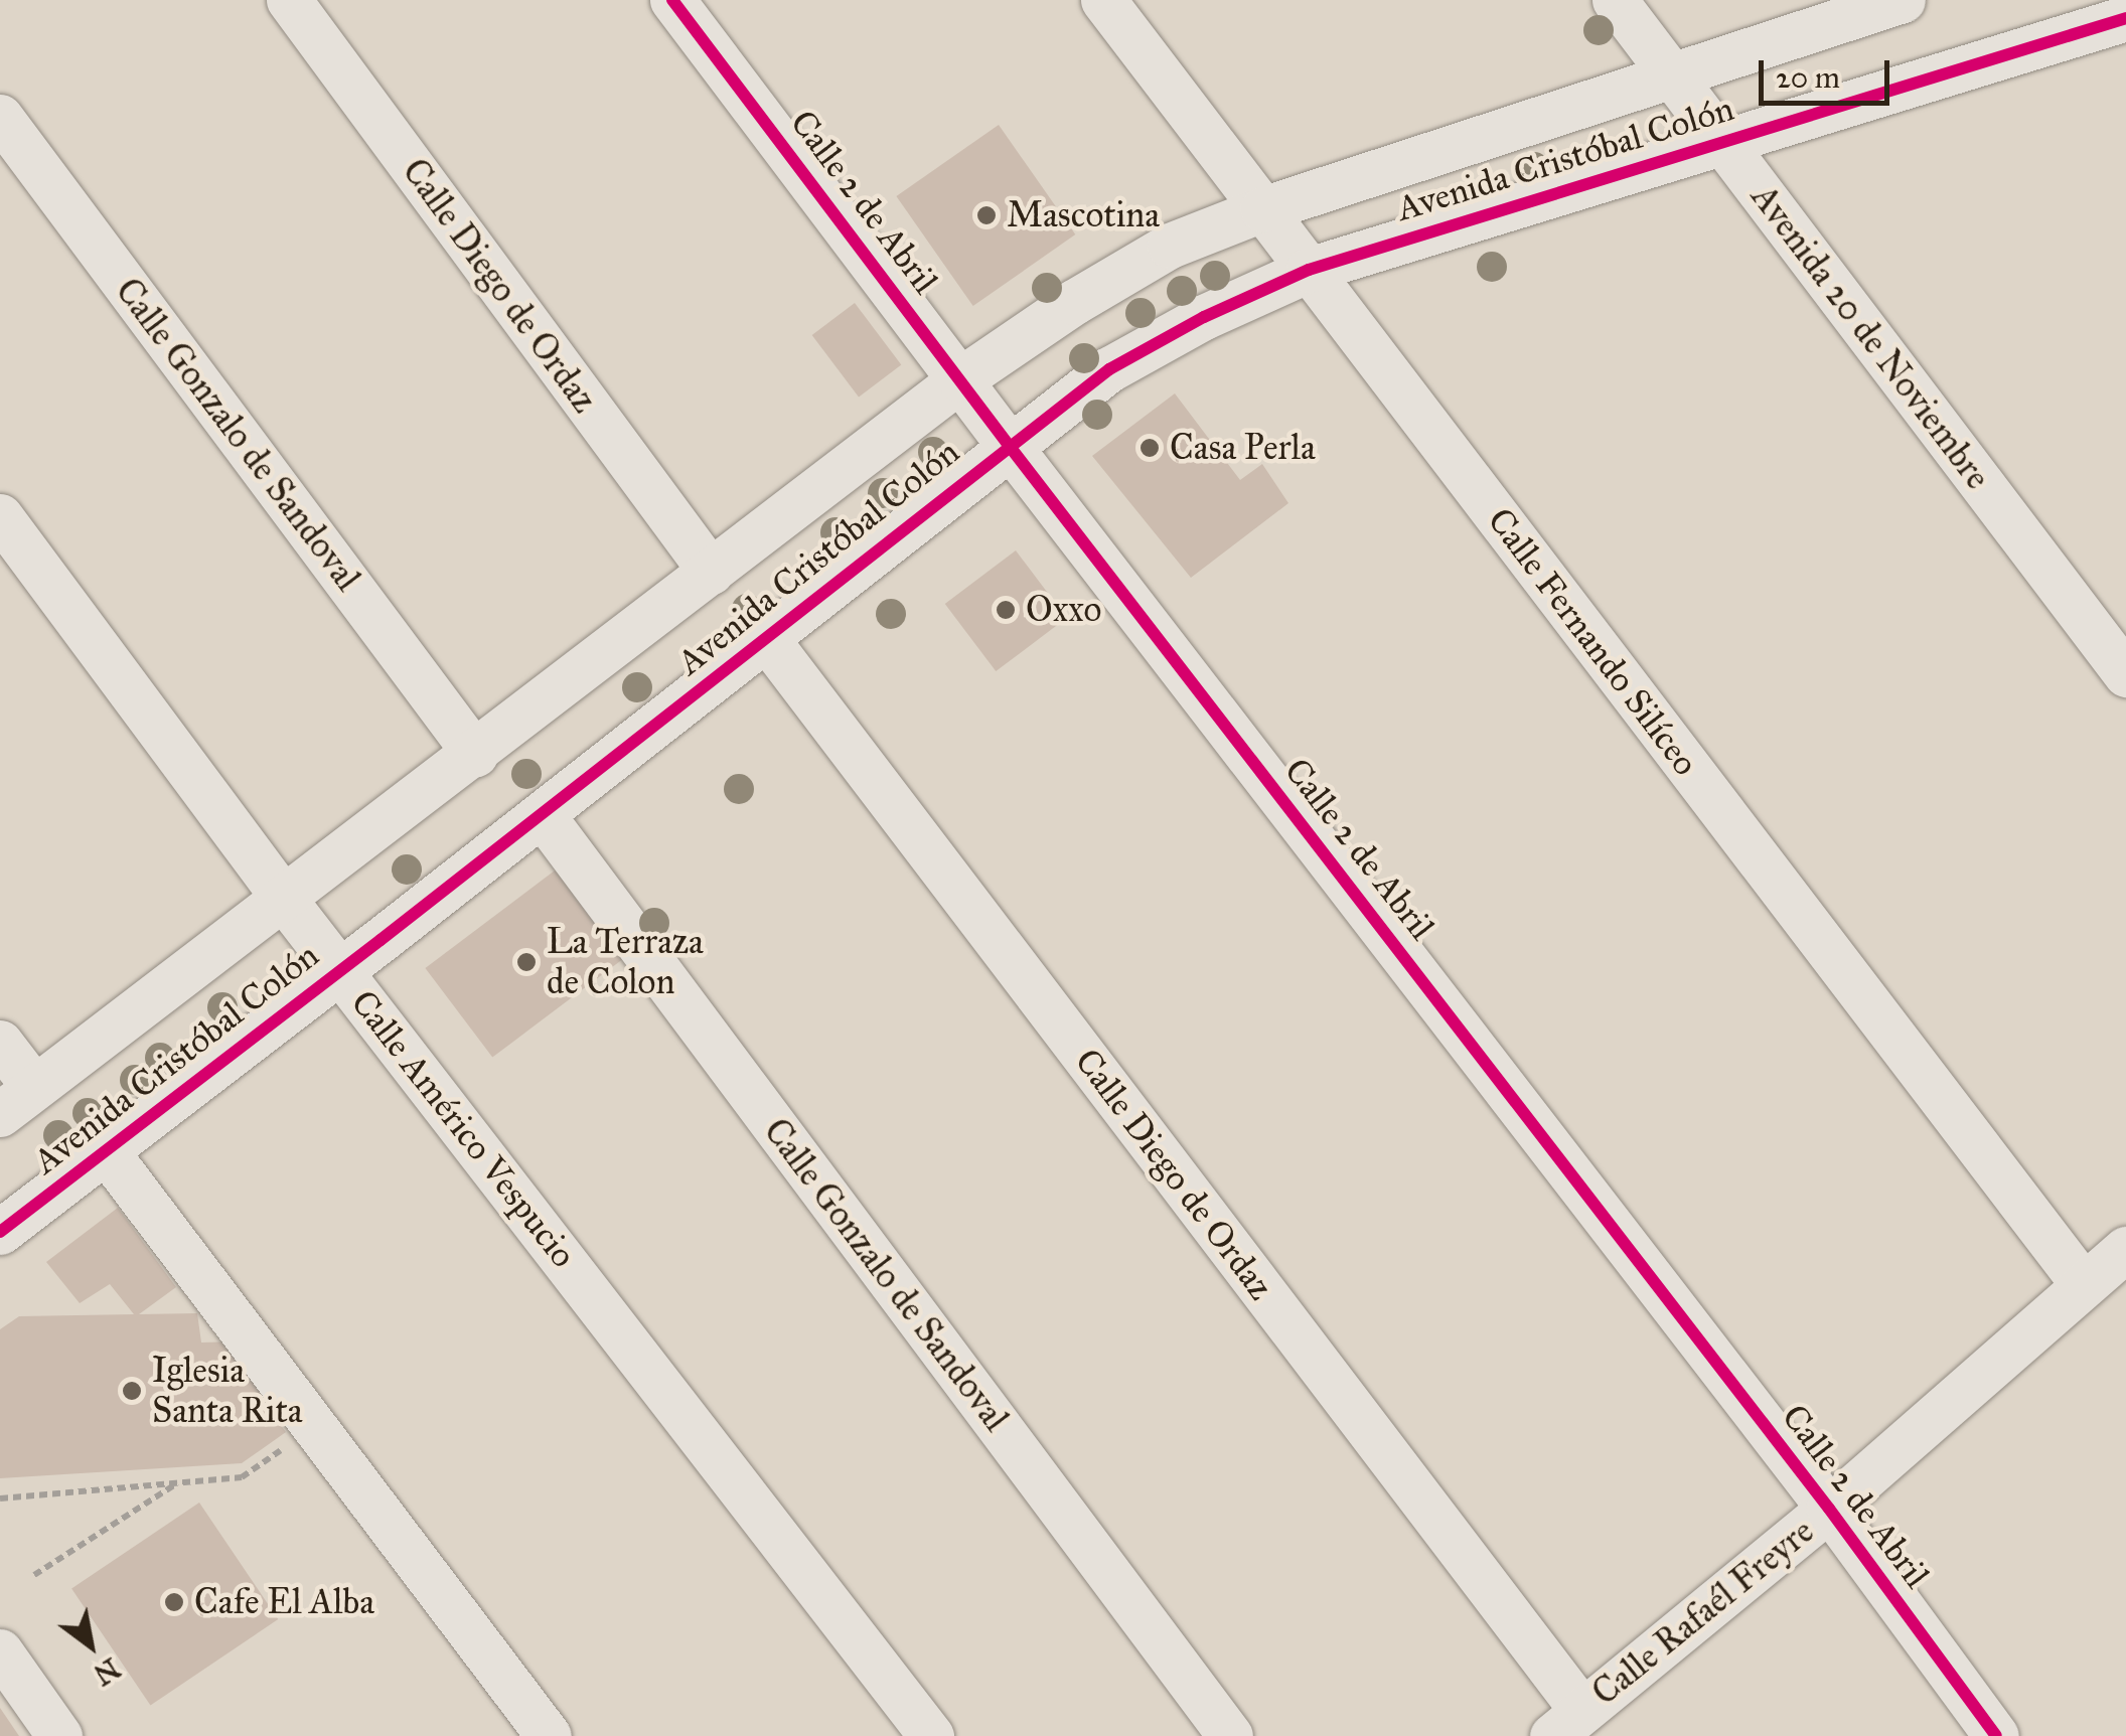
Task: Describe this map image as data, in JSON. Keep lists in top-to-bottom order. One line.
{"streets":{"street":["Avenida Cristóbal Colón","Calle 2 de Abril","Calle Diego de Ordaz","Avenida 20 de Noviembre","Calle Gonzalo de Sandoval","Calle Fernando Silíceo","Calle Américo Vespucio","Calle Rafaél Freyre"]},"crossings":[["Avenida Cristóbal Colón","Calle 2 de Abril"],["Avenida Cristóbal Colón","Calle Diego de Ordaz"],["Avenida Cristóbal Colón","Avenida 20 de Noviembre"],["Avenida Cristóbal Colón","Calle Gonzalo de Sandoval"],["Avenida Cristóbal Colón","Calle Fernando Silíceo"],["Avenida Cristóbal Colón","Calle Américo Vespucio"],["Calle 2 de Abril","Calle Rafaél Freyre"],["Calle Diego de Ordaz","Calle Rafaél Freyre"],["Calle Fernando Silíceo","Calle Rafaél Freyre"]],"places":["Mascotina","Casa Perla","Oxxo","La Terraza de Colon","Iglesia Santa Rita","Cafe El Alba"],"scale_bar":"20 m","north":"bottom right"}
